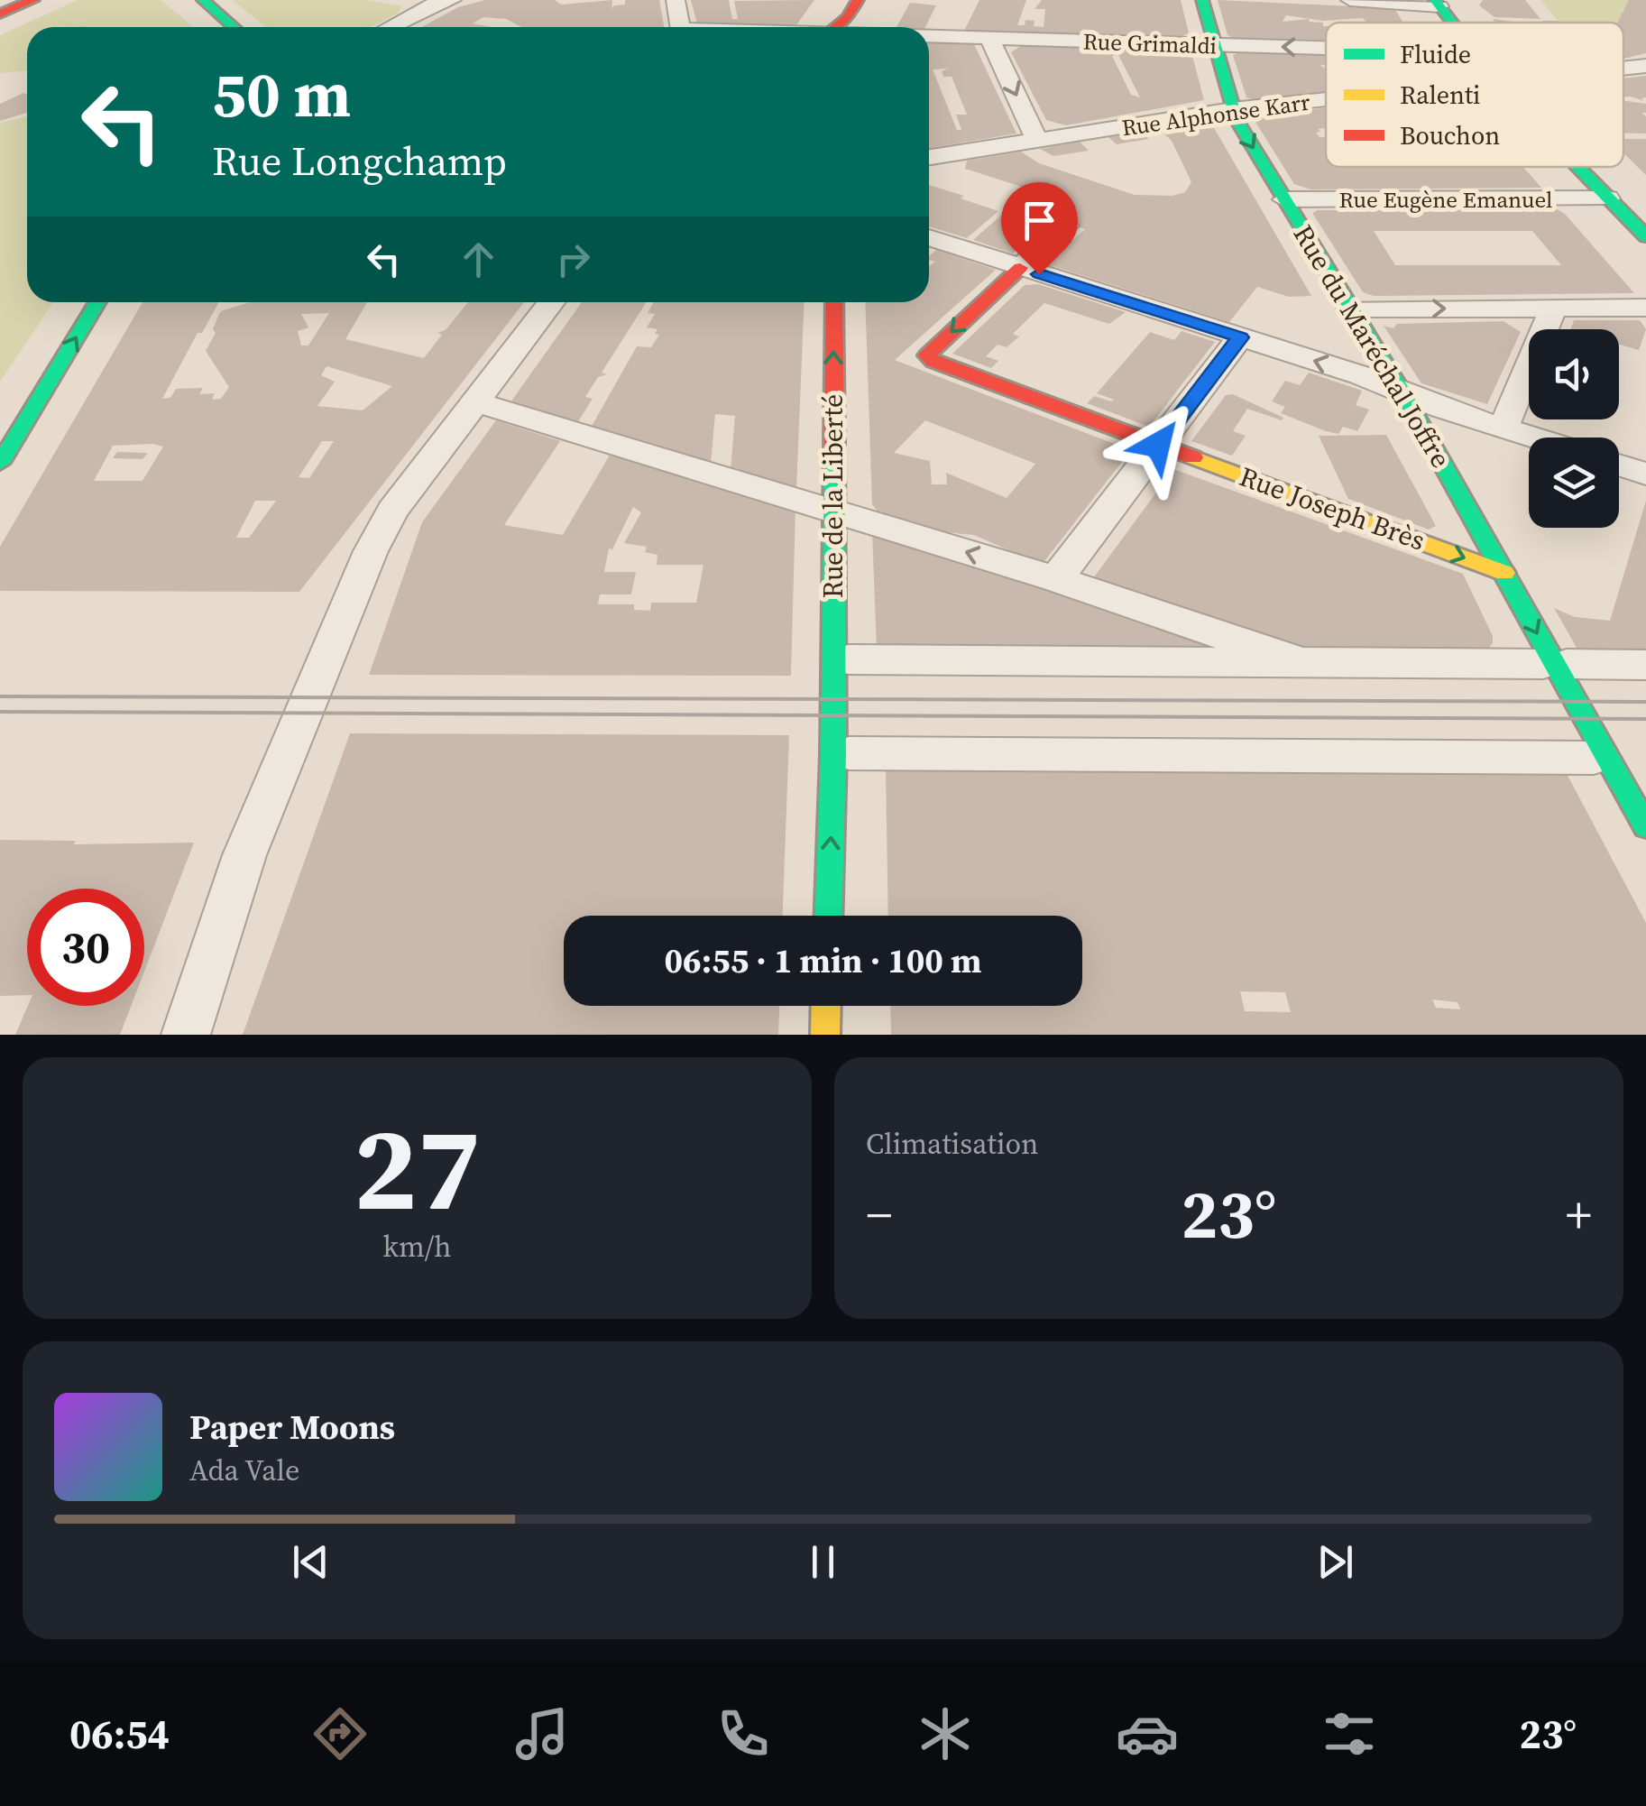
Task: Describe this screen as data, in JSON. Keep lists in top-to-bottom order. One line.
{"streets":{"main road":["Rue du Maréchal Joffre","Rue de la Liberté","Rue Joseph Brès"],"street":["Rue Grimaldi","Rue Alphonse Karr","Rue Eugène Emanuel"]},"crossings":[["Rue Grimaldi","Rue du Maréchal Joffre"],["Rue Alphonse Karr","Rue du Maréchal Joffre"],["Rue Eugène Emanuel","Rue du Maréchal Joffre"],["Rue du Maréchal Joffre","Rue Joseph Brès"]],"one_way":["Rue de la Liberté"],"legend":["Fluide","Ralenti","Bouchon"],"page":{"turn":["50 m","Rue Longchamp"],"limit":"30","trip":"06:55 · 1 min · 100 m","tile":[["27","km/h"],"Climatisation"],"heat":["−","23°","+"],"song":["Paper Moons","Ada Vale"],"tabs":["06:54","23°"]}}
